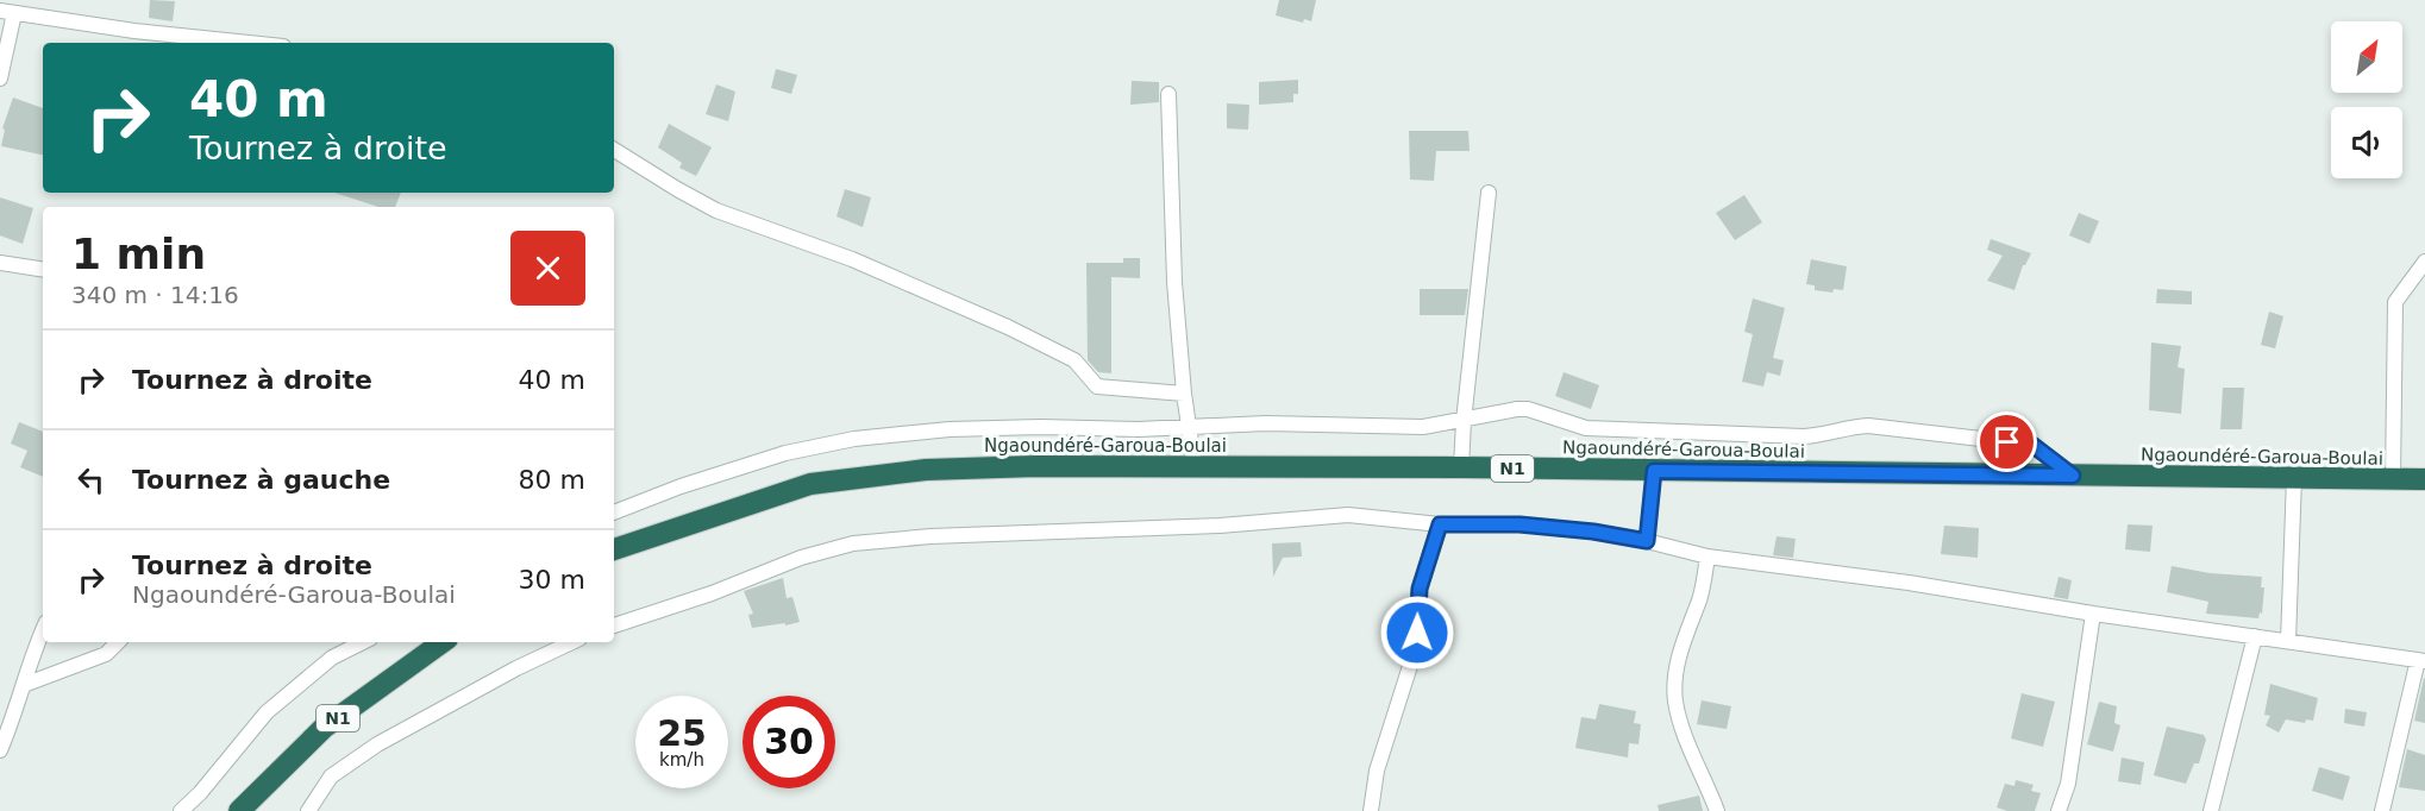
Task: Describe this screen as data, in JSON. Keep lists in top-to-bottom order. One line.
{"streets":{"highway":["Ngaoundéré-Garoua-Boulai","N1"]},"north":"top right","page":{"turn":["40 m","Tournez à droite"],"heading":["1 min","340 m · 14:16"],"list":[{"name":"Tournez à droite","value":"40 m"},{"name":"Tournez à gauche","value":"80 m"},{"name":"Tournez à droite","note":"Ngaoundéré-Garoua-Boulai","value":"30 m"}],"speed":"25 km/h","limit":"30"}}
